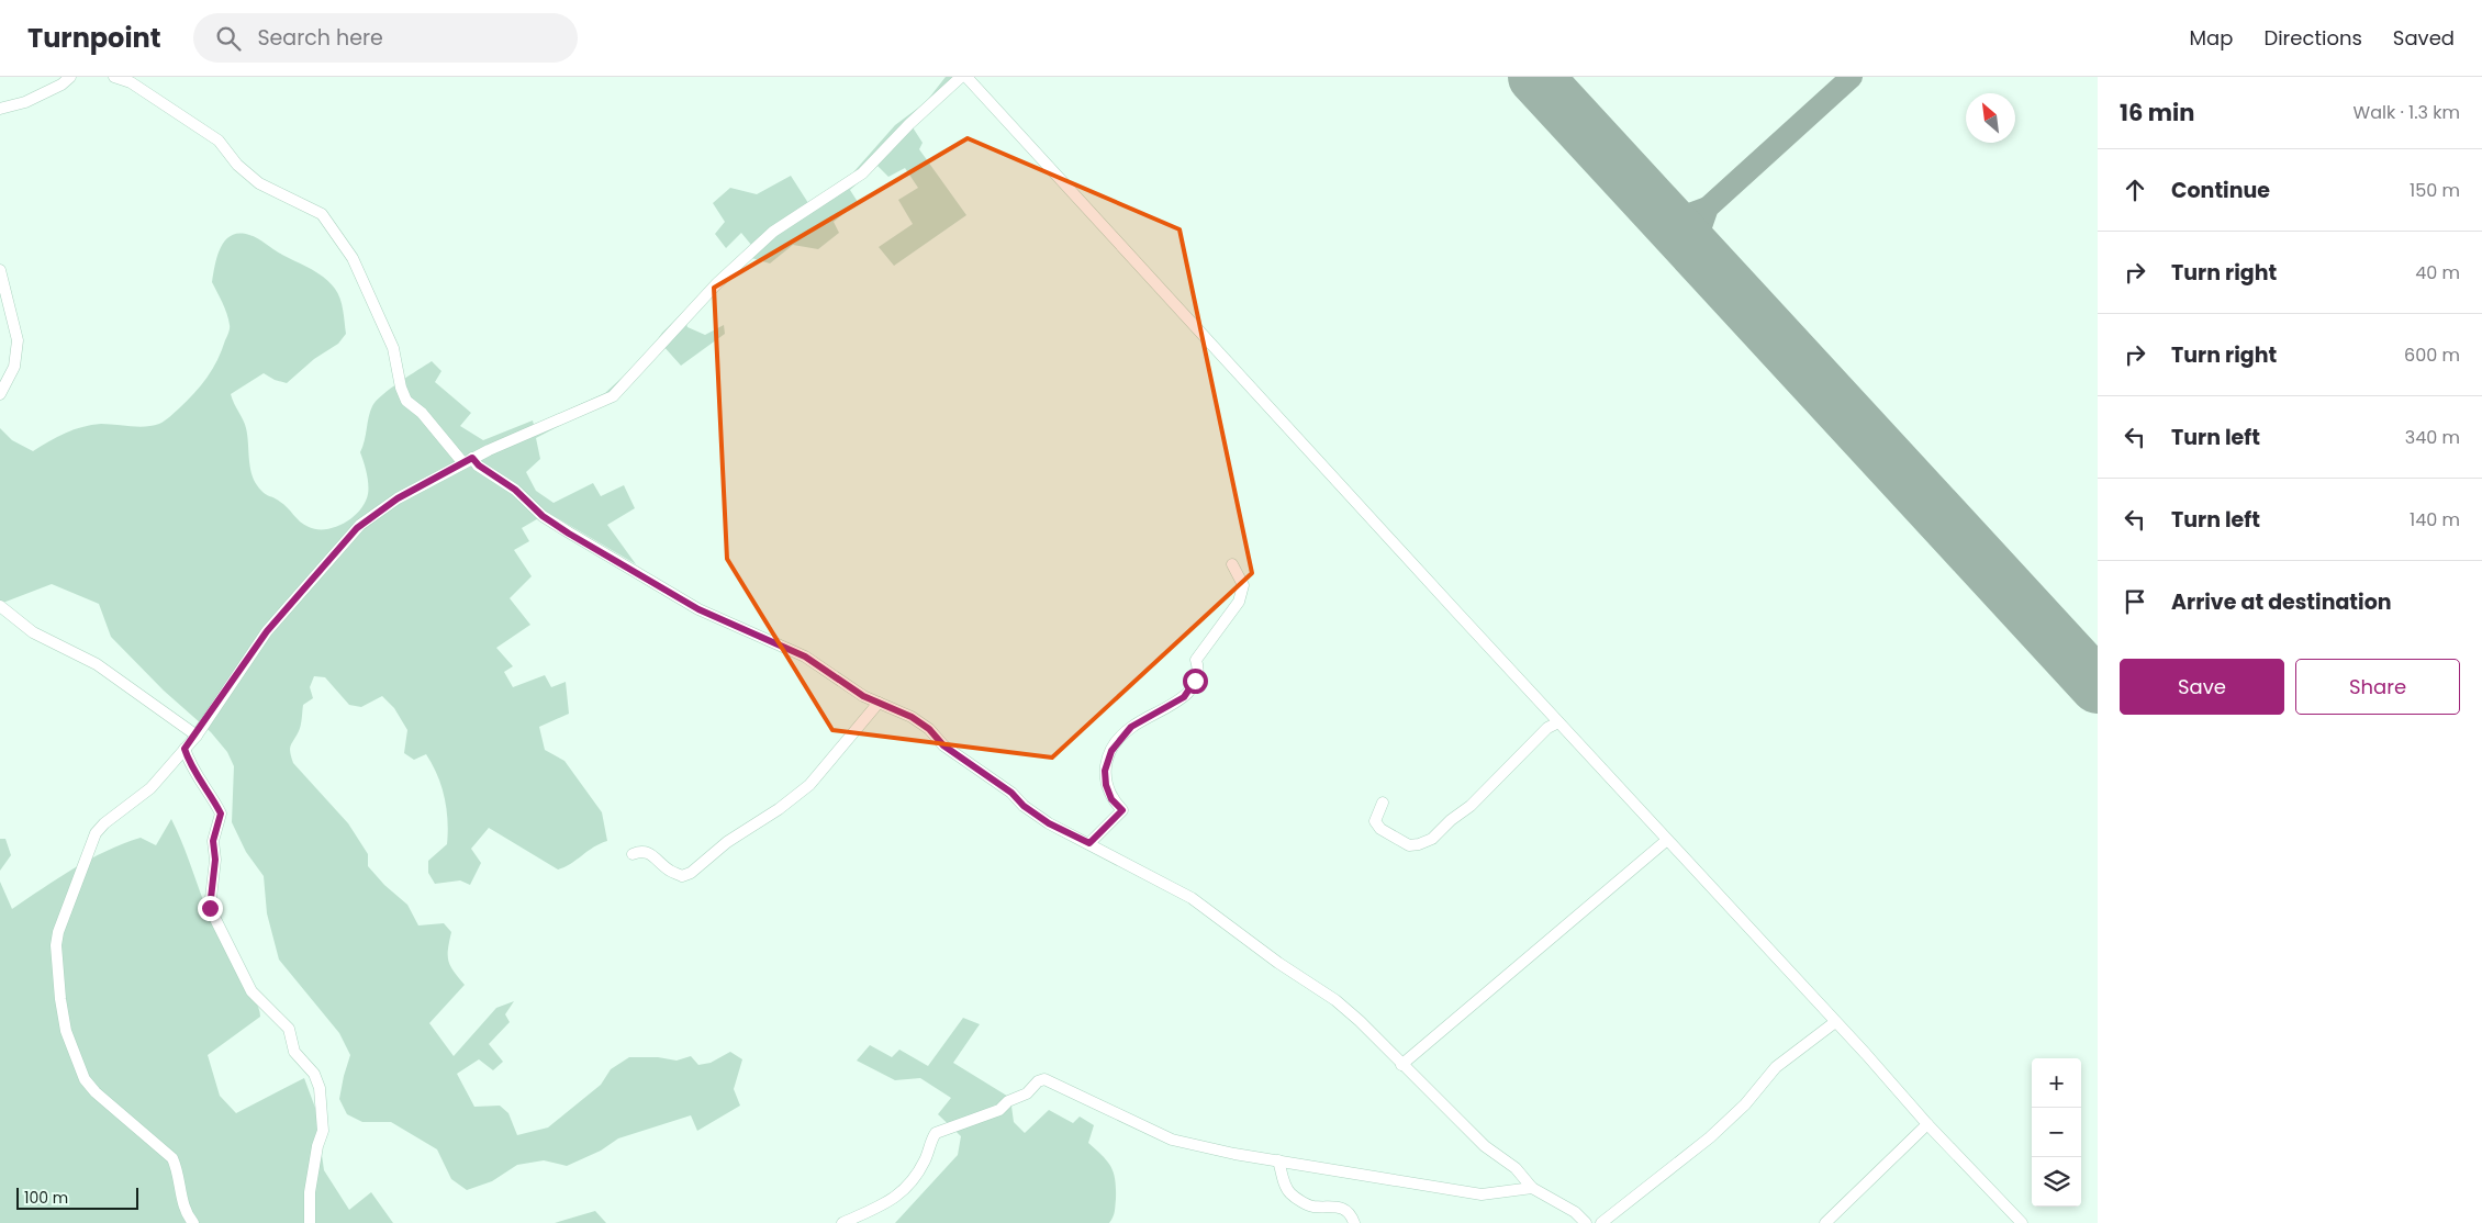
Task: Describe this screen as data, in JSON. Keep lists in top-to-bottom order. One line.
{"scale_bar":"100 m","north":"top left","page":{"header":"Turnpoint","search":"Search here","nav":["Map","Directions","Saved"],"heading":["16 min","Walk · 1.3 km"],"list":[["Continue","150 m"],["Turn right","40 m"],["Turn right","600 m"],["Turn left","340 m"],["Turn left","140 m"],"Arrive at destination"],"buttons":["Save","Share"],"map_buttons":["+","−"],"scale":"100 m"}}
